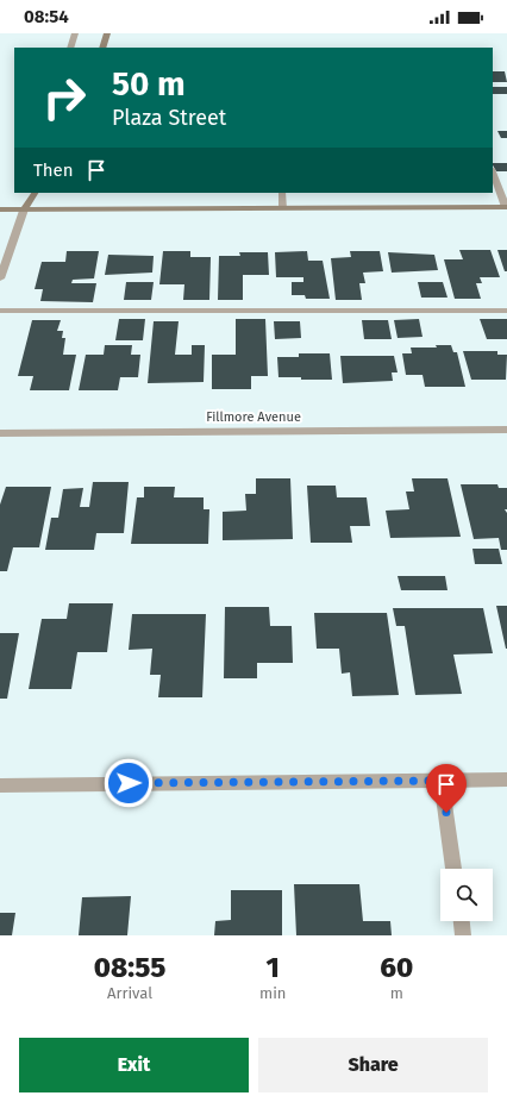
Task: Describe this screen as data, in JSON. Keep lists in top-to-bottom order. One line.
{"streets":{"street":["Fillmore Avenue"]},"page":{"status":"08:54","turn":["50 m","Plaza Street"],"then":"Then","eta":["08:55","Arrival","1","min","60","m"],"buttons":["Exit","Share"]}}
